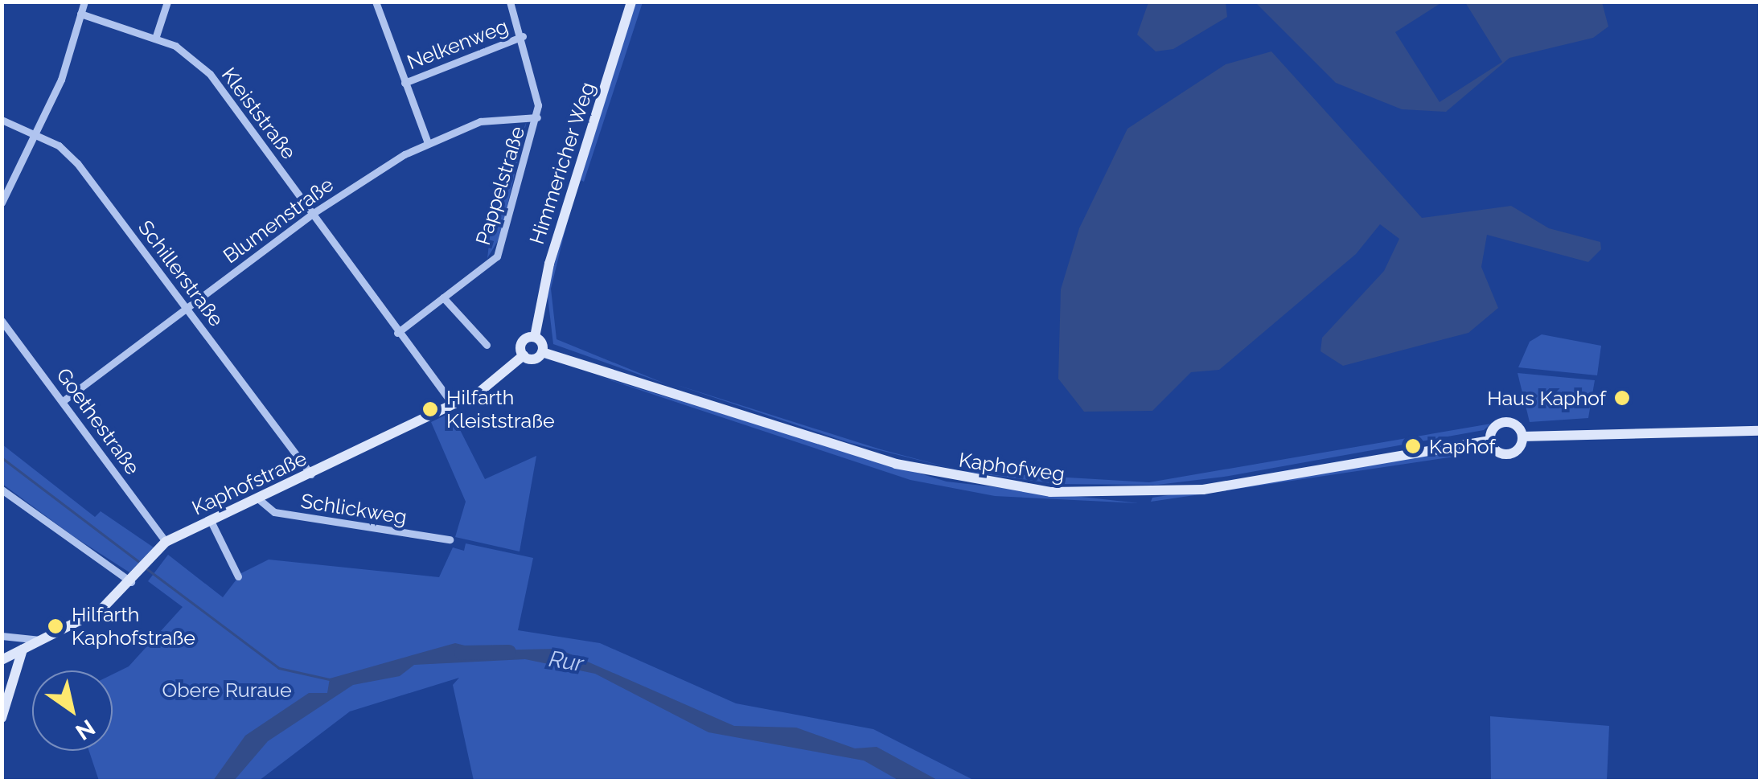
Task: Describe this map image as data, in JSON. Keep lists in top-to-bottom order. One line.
{"streets":{"main road":["Himmericher Weg","Kaphofweg","Kaphofstraße"],"street":["Nelkenweg","Kleiststraße","Pappelstraße","Blumenstraße","Schillerstraße","Goethestraße","Schlickweg"]},"crossings":[["Nelkenweg","Pappelstraße"],["Kleiststraße","Pappelstraße"],["Kleiststraße","Blumenstraße"],["Kleiststraße","Kaphofstraße"],["Himmericher Weg","Kaphofstraße"],["Pappelstraße","Blumenstraße"],["Blumenstraße","Schillerstraße"],["Blumenstraße","Goethestraße"],["Schillerstraße","Kaphofstraße"],["Goethestraße","Kaphofstraße"],["Kaphofstraße","Schlickweg"]],"water":["Rur"],"parks":["Obere Ruraue"],"places":["Haus Kaphof","Hilfarth Kleiststraße","Kaphof","Hilfarth Kaphofstraße"],"north":"bottom right"}
